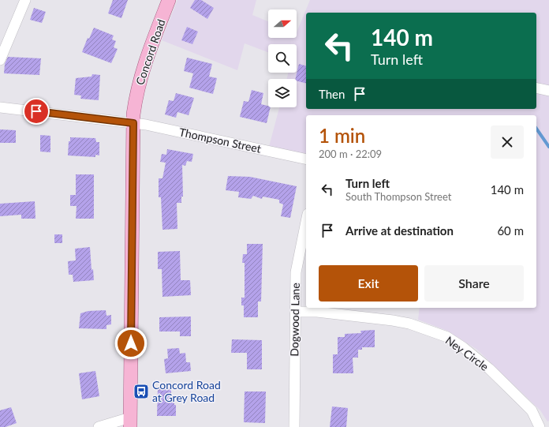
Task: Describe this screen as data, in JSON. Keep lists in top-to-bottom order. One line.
{"streets":{"main road":["Concord Road"],"street":["Thompson Street","Dogwood Lane","Ney Circle"]},"crossings":[["Concord Road","Thompson Street"],["Dogwood Lane","Ney Circle"]],"places":{"bus stop":["Concord Road at Grey Road"]},"north":"right","page":{"turn":["140 m","Turn left"],"then":"Then","heading":["1 min","200 m · 22:09"],"list":[{"name":"Turn left","note":"South Thompson Street","value":"140 m"},{"name":"Arrive at destination","value":"60 m"}],"buttons":["Exit","Share"]}}
